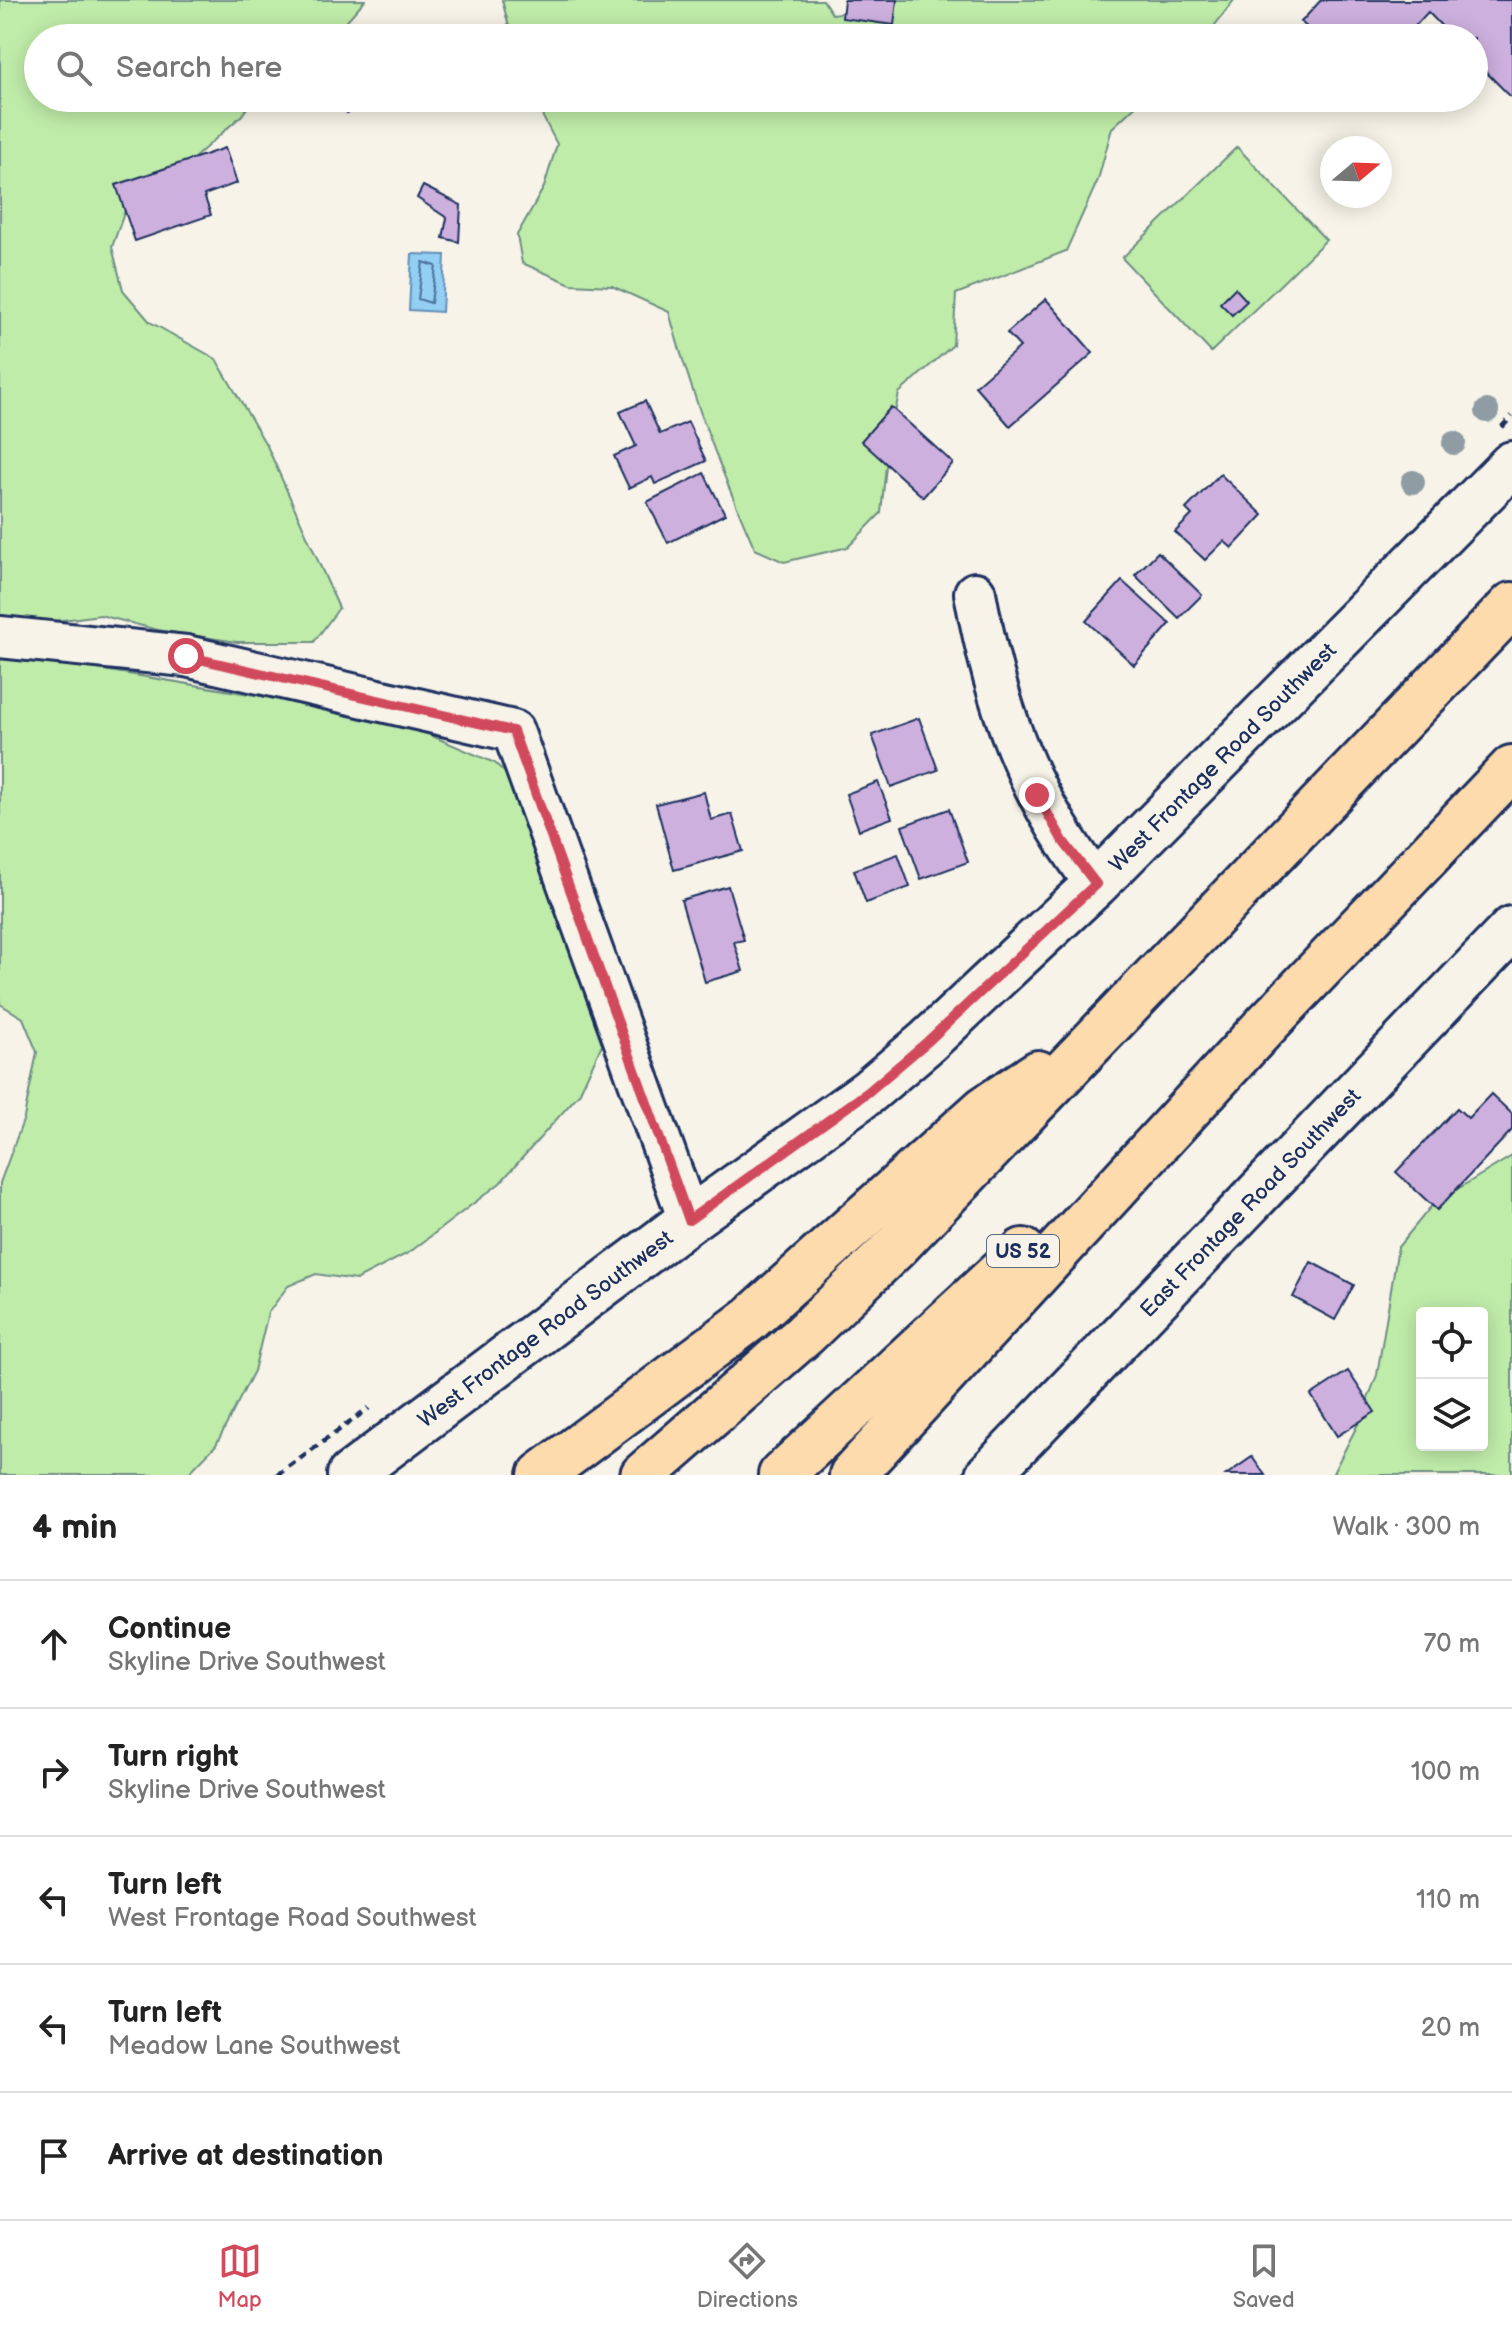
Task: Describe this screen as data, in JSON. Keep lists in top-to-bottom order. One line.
{"streets":{"highway":["US 52"],"street":["West Frontage Road Southwest","East Frontage Road Southwest"]},"north":"right","page":{"search":"Search here","heading":["4 min","Walk · 300 m"],"list":[["Continue","Skyline Drive Southwest","70 m"],["Turn right","Skyline Drive Southwest","100 m"],["Turn left","West Frontage Road Southwest","110 m"],["Turn left","Meadow Lane Southwest","20 m"],"Arrive at destination"],"nav":["Map","Directions","Saved"]}}
